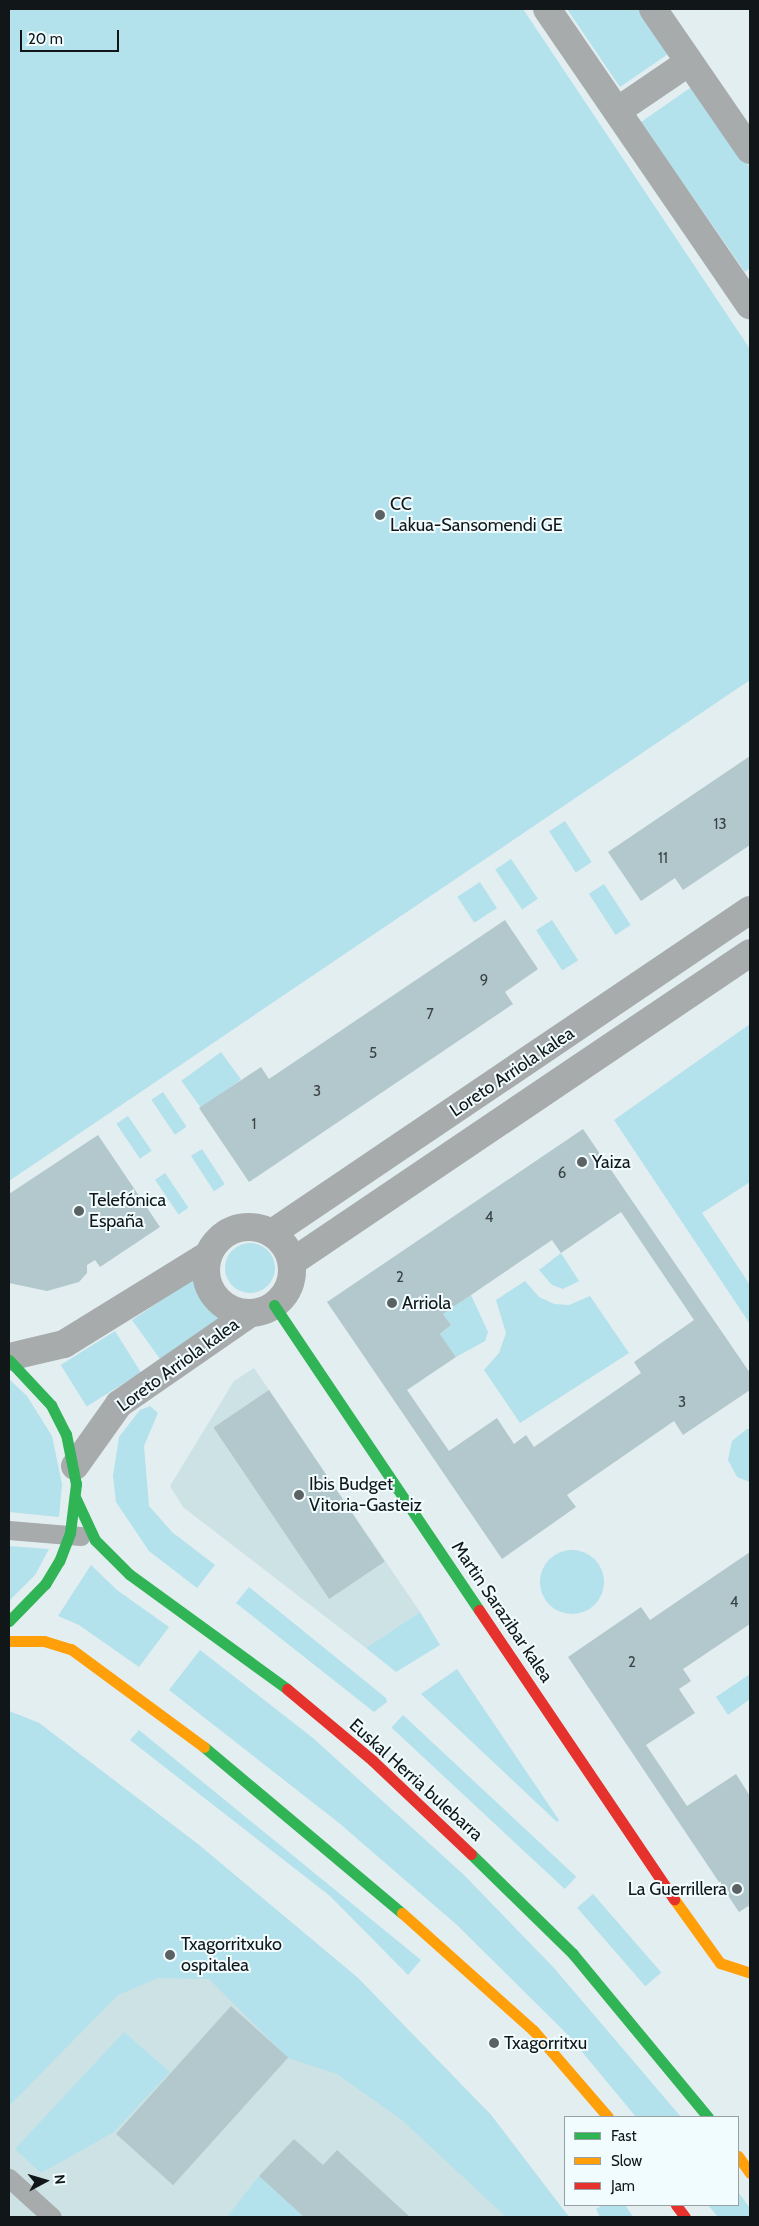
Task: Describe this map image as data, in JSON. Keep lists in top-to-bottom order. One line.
{"streets":{"main road":["Martin Sarazibar kalea","Euskal Herria bulebarra"],"street":["Loreto Arriola kalea"]},"crossings":[["Loreto Arriola kalea","Martin Sarazibar kalea"]],"places":["CC Lakua-Sansomendi GE","Yaiza","Telefónica España","Arriola","Ibis Budget Vitoria-Gasteiz","La Guerrillera","Txagorritxuko ospitalea","Txagorritxu"],"house_numbers":["13","11","9","7","5","3","1","6","4","2","3","4","2"],"legend":["Fast","Slow","Jam"],"scale_bar":"20 m","north":"right"}
